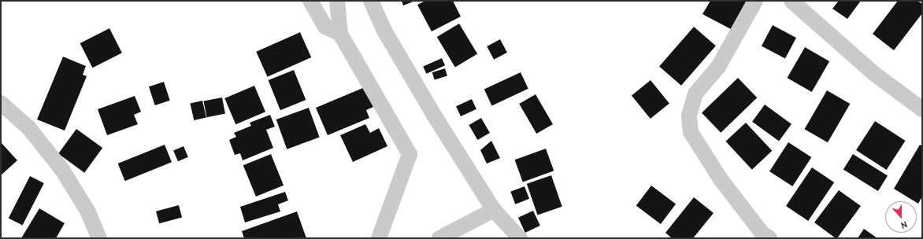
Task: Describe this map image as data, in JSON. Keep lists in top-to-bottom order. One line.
{"north":"bottom"}
